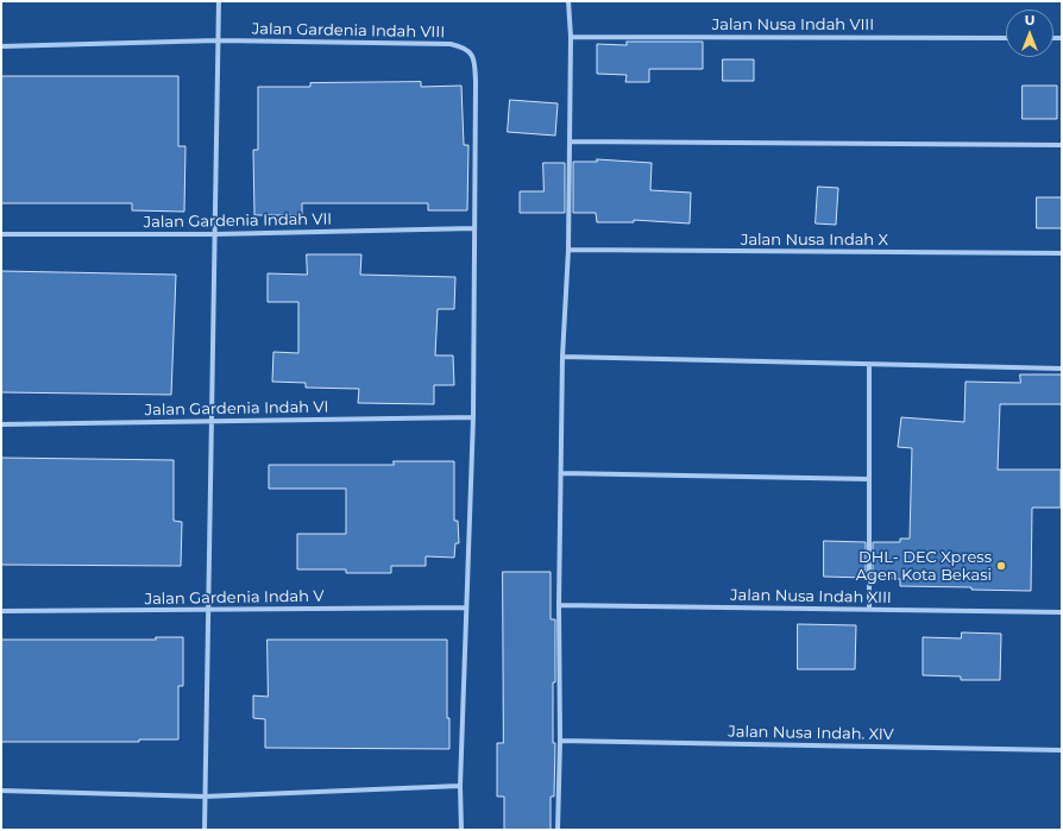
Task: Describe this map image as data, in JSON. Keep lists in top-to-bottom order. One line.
{"streets":{"street":["Jalan Nusa Indah VIII","Jalan Gardenia Indah VIII","Jalan Gardenia Indah VII","Jalan Nusa Indah X","Jalan Gardenia Indah VI","Jalan Nusa Indah XIII","Jalan Gardenia Indah V","Jalan Nusa Indah. XIV"]},"crossings":[["Jalan Gardenia Indah VIII","Jalan Gardenia Indah VII"]],"places":["DHL- DEC Xpress Agen Kota Bekasi"],"north":"top"}
